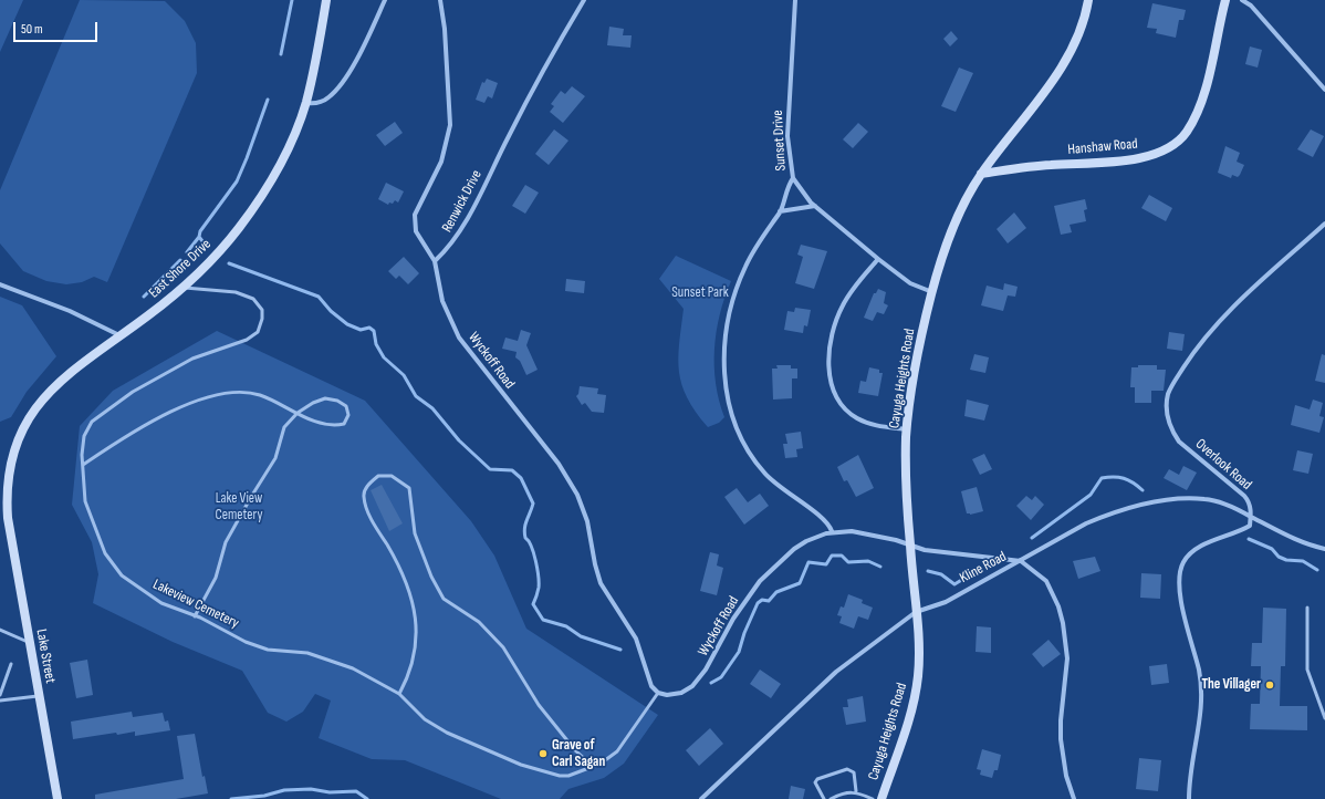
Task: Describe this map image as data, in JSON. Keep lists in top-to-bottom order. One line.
{"streets":{"street":["Sunset Drive","Hanshaw Road","Renwick Drive","East Shore Drive","Wyckoff Road","Cayuga Heights Road","Overlook Road","Kline Road","Lake Street"],"lane":["Lakeview Cemetery"]},"crossings":[["Sunset Drive","Cayuga Heights Road"],["Hanshaw Road","Cayuga Heights Road"],["Renwick Drive","Wyckoff Road"],["East Shore Drive","Lakeview Cemetery"],["East Shore Drive","Lake Street"],["Wyckoff Road","Cayuga Heights Road"],["Wyckoff Road","Kline Road"],["Wyckoff Road","Lakeview Cemetery"],["Cayuga Heights Road","Kline Road"],["Overlook Road","Kline Road"]],"parks":["Sunset Park","Lake View Cemetery"],"places":["The Villager","Grave of Carl Sagan"],"scale_bar":"50 m"}
